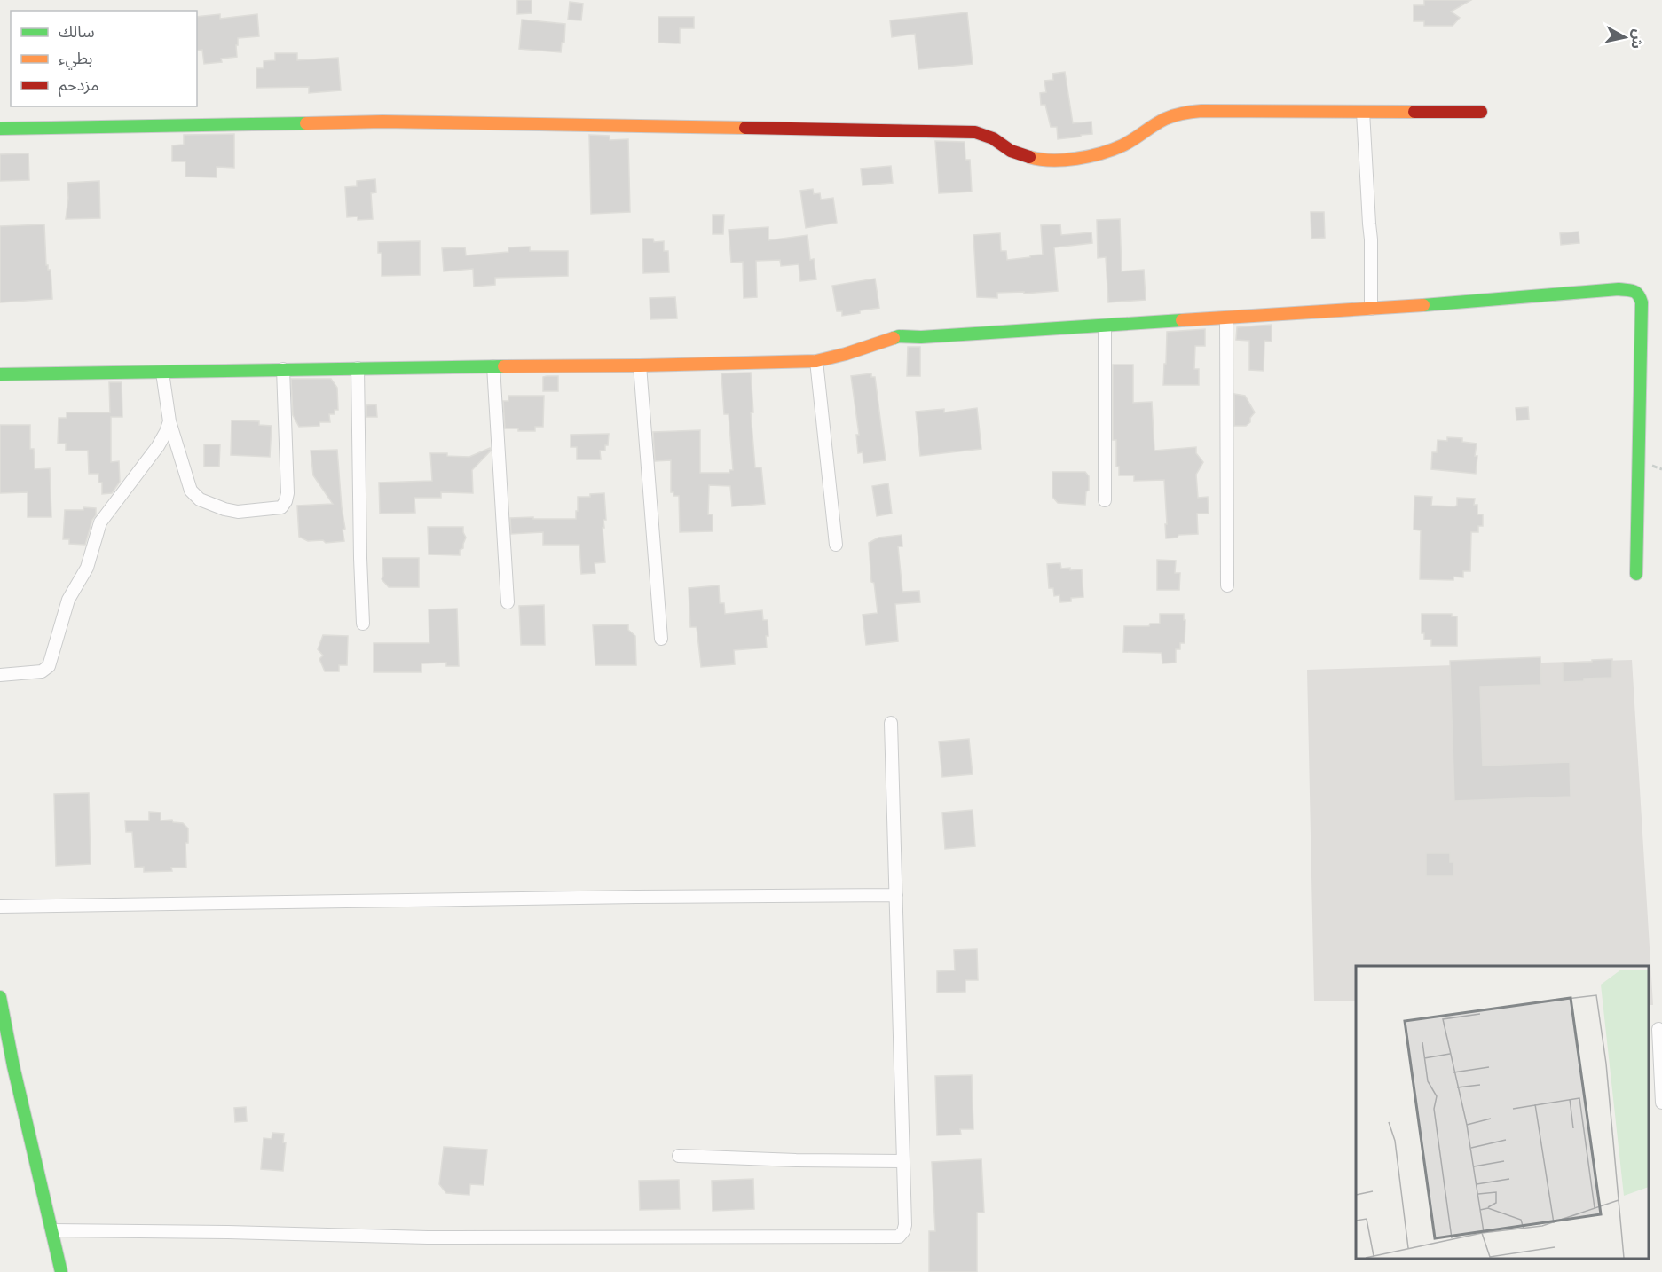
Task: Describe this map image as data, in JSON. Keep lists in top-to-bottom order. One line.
{"legend":["سالك","بطيء","مزدحم"],"north":"right"}
